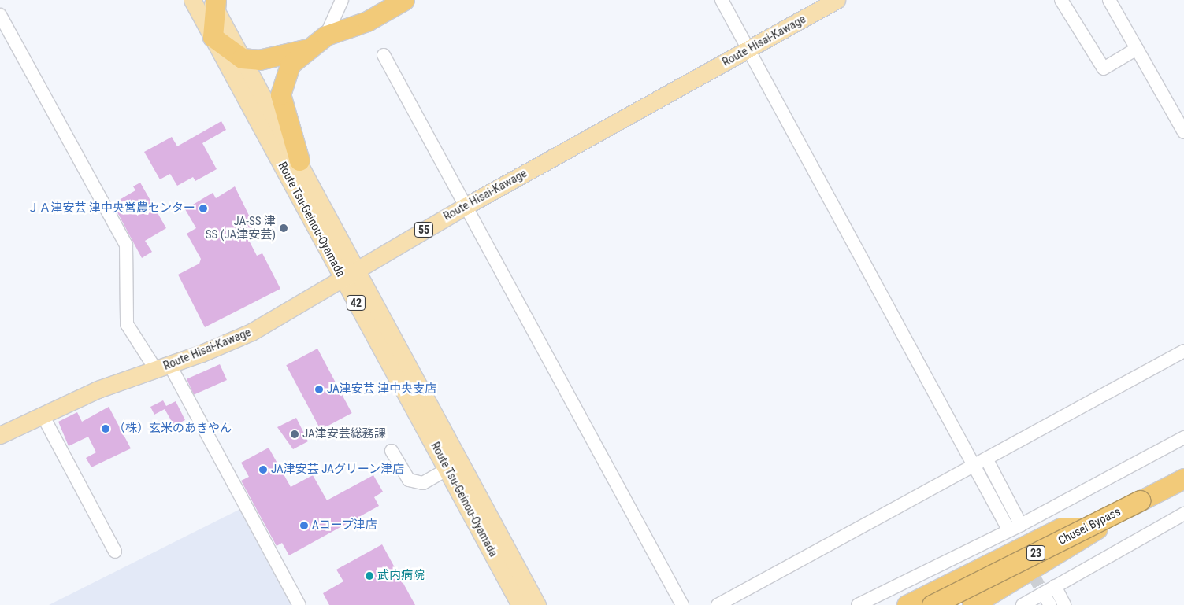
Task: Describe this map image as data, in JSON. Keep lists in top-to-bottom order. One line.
{"streets":{"highway":["Chusei Bypass","23"],"main road":["Route Hisai-Kawage","Route Tsu-Geinou-Oyamada","55","42"]},"crossings":[["Route Hisai-Kawage","Route Tsu-Geinou-Oyamada"]],"places":["ＪＡ津安芸 津中央営農センター","JA-SS 津 SS (JA津安芸)","JA津安芸 津中央支店","（株）玄米のあきやん","JA津安芸総務課","JA津安芸 JAグリーン津店","Aコープ津店","武内病院"]}
